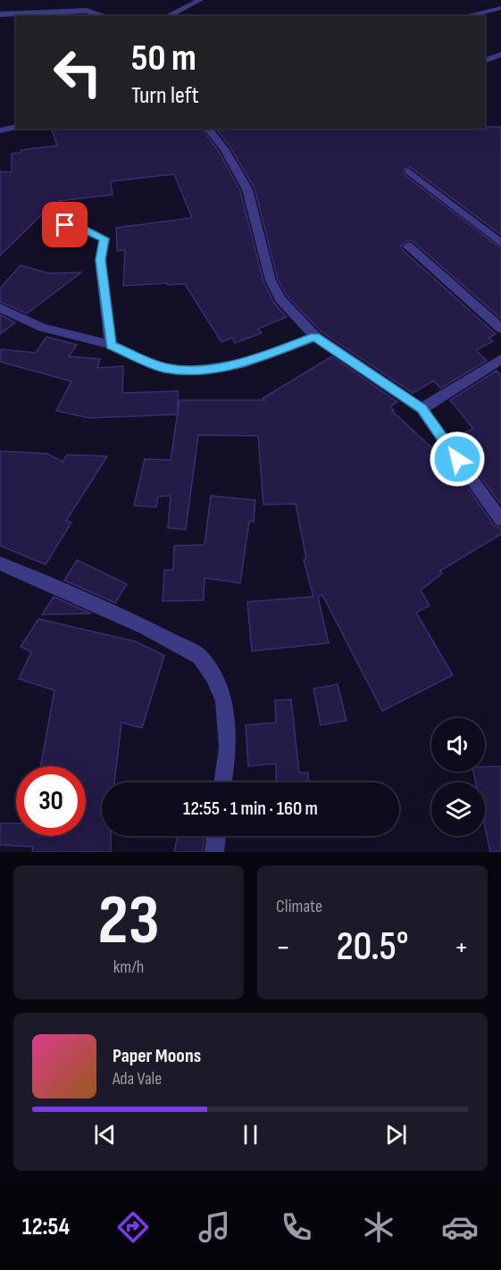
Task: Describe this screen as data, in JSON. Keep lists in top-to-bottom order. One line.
{"page":{"turn":["50 m","Turn left"],"limit":"30","trip":"12:55 · 1 min · 160 m","tile":[["23","km/h"],"Climate"],"heat":["−","20.5°","+"],"song":["Paper Moons","Ada Vale"],"tabs":"12:54"}}
